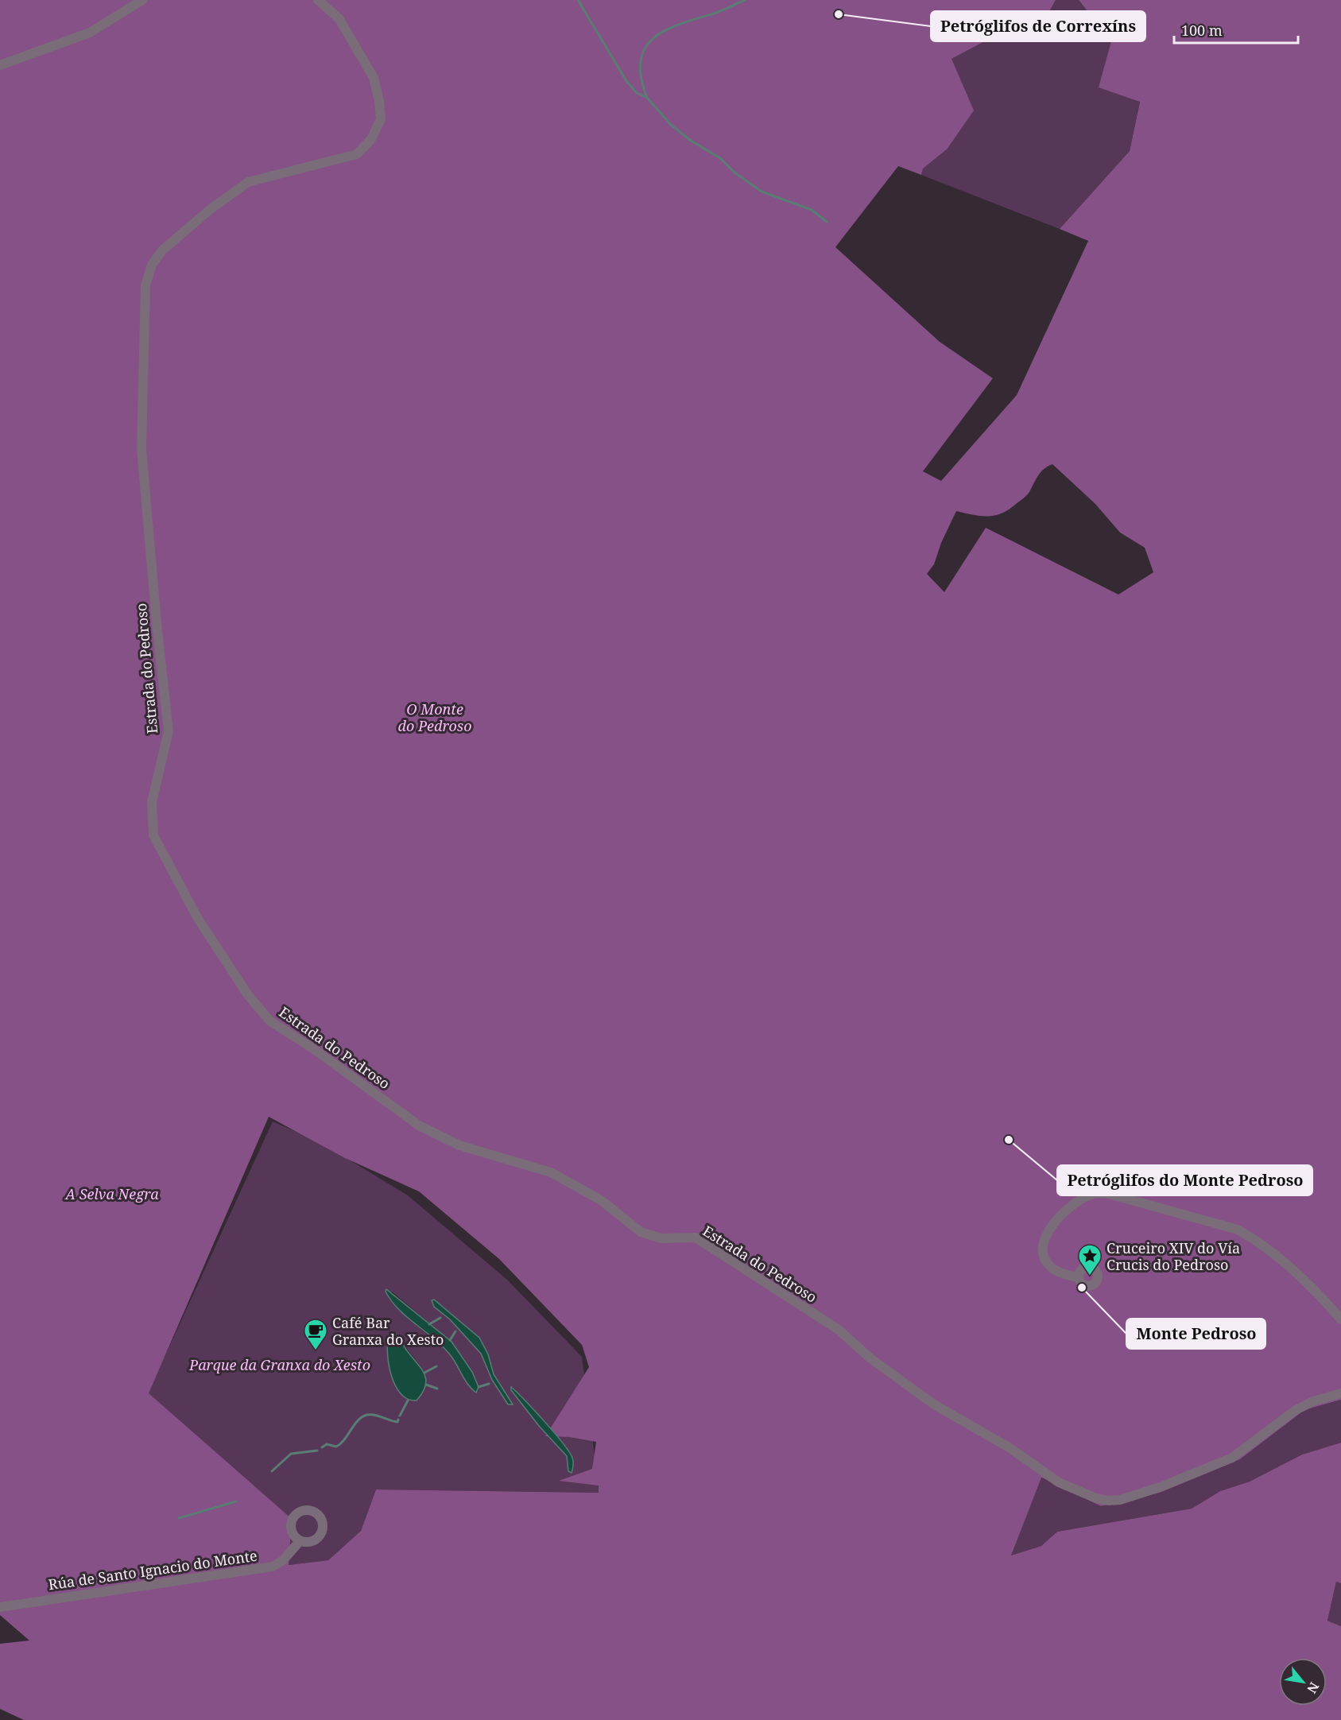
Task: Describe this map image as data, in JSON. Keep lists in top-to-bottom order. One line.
{"streets":{"street":["Estrada do Pedroso","Rúa de Santo Ignacio do Monte"]},"parks":["O Monte do Pedroso","A Selva Negra","Parque da Granxa do Xesto"],"places":{"other":["Petróglifos de Correxíns","Petróglifos do Monte Pedroso","Monte Pedroso"],"place":["Cruceiro XIV do Vía Crucis do Pedroso"],"cafe":["Café Bar Granxa do Xesto"]},"scale_bar":"100 m","north":"bottom right"}
